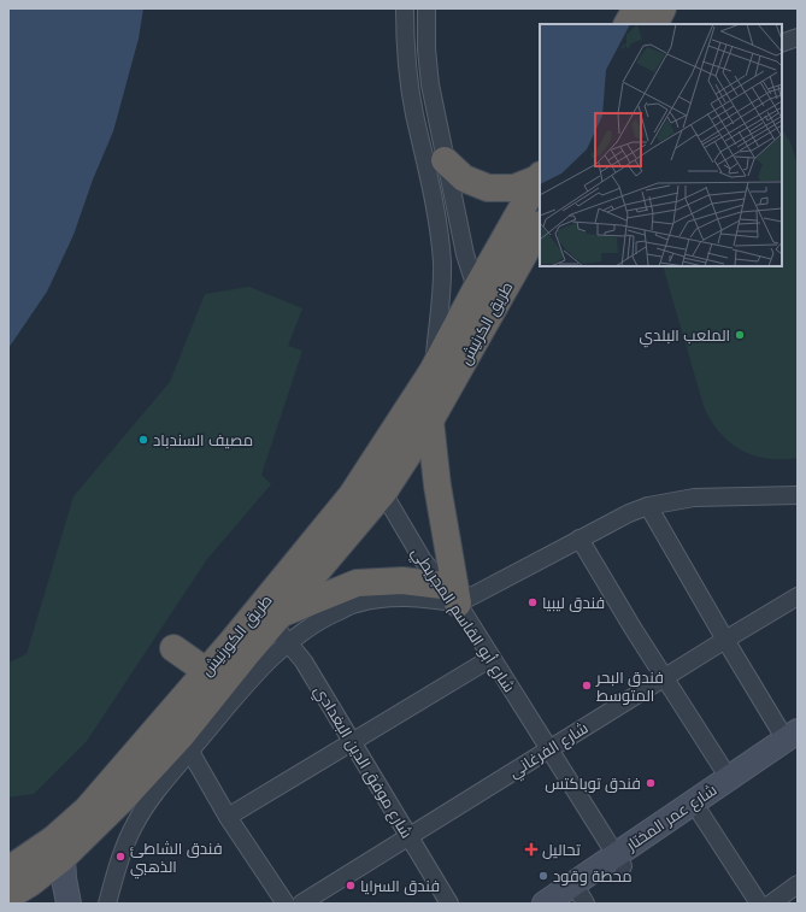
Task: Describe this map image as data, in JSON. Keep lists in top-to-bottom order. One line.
{"streets":{"highway":["طريق الكرنيش","طريق الكورنيش"],"main road":["شارع عمر المختار"],"street":["شارع أبو القاسم المجريطي","شارع الفرغاني","شارع موفق الدين البغدادي"]},"crossings":[["طريق الكرنيش","طريق الكورنيش"],["شارع أبو القاسم المجريطي","طريق الكورنيش"],["شارع أبو القاسم المجريطي","شارع الفرغاني"],["شارع أبو القاسم المجريطي","شارع عمر المختار"],["طريق الكورنيش","شارع موفق الدين البغدادي"],["شارع الفرغاني","شارع موفق الدين البغدادي"]],"places":{"other":["الملعب البلدي","مصيف السندباد","فندق ليبيا","فندق البحر المتوسط","فندق توباكتس","فندق الشاطئ الذهبي","محطة وقود","فندق السرايا"],"health":["تحاليل"]}}
